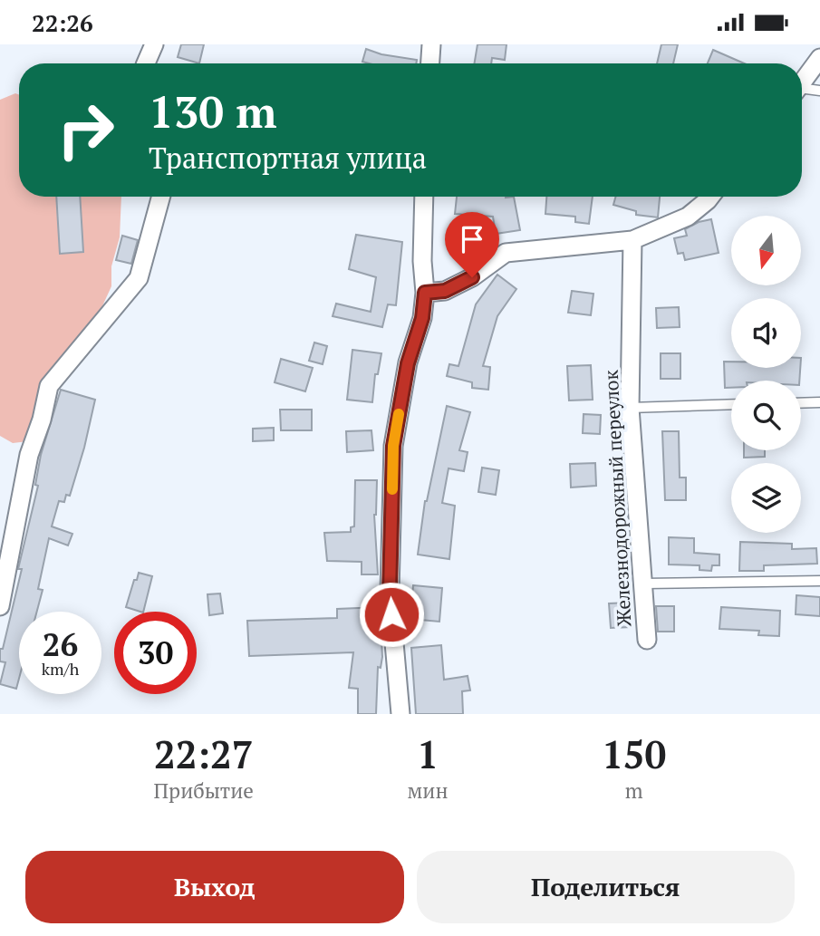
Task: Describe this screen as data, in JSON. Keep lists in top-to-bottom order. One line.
{"streets":{"street":["Железнодорожный переулок"]},"north":"bottom","page":{"status":"22:26","turn":["130 m","Транспортная улица"],"speed":"26 km/h","limit":"30","eta":["22:27","Прибытие","1","мин","150","m"],"buttons":["Выход","Поделиться"]}}
